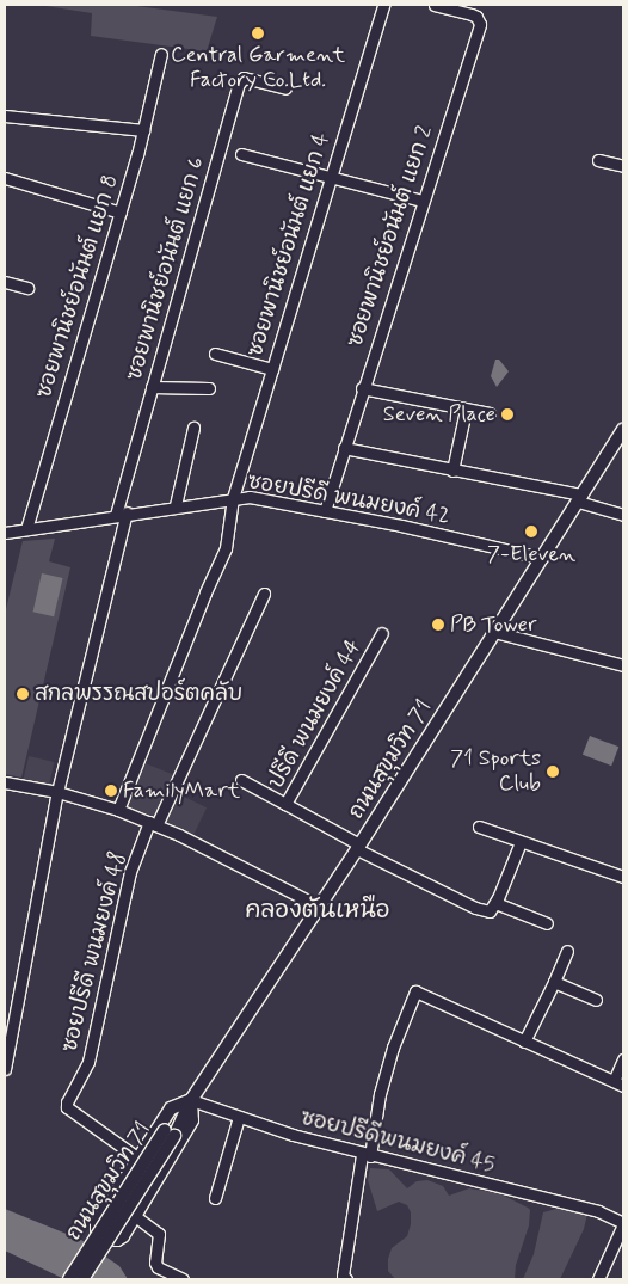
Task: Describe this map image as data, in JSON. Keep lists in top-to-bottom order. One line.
{"streets":{"main road":["ถนนสุขุมวิท 71"],"street":["ซอยพานิชย์อนันต์ แยก 2","ซอยพานิชย์อนันต์ แยก 4","ซอยพานิชย์อนันต์ แยก 6","ซอยพานิชย์อนันต์ แยก 8","ซอยปรีดี พนมยงค์ 42","ปรีดี พนมยงค์ 44","ซอยปรีดี พนมยงค์ 48","ซอยปรีดีพนมยงค์ 45"]},"crossings":[["ซอยพานิชย์อนันต์ แยก 2","ซอยปรีดี พนมยงค์ 42"],["ซอยพานิชย์อนันต์ แยก 4","ซอยปรีดี พนมยงค์ 42"],["ซอยพานิชย์อนันต์ แยก 6","ซอยปรีดี พนมยงค์ 42"],["ซอยพานิชย์อนันต์ แยก 8","ซอยปรีดี พนมยงค์ 42"],["ซอยปรีดี พนมยงค์ 42","ถนนสุขุมวิท 71"],["ปรีดี พนมยงค์ 44","ถนนสุขุมวิท 71"],["ถนนสุขุมวิท 71","ซอยปรีดีพนมยงค์ 45"]],"districts":["คลองตันเหนือ"],"places":["Central Garment Factory Co.Ltd.","Seven Place","7-Eleven","PB Tower","สกลพรรณสปอร์ตคลับ","71 Sports Club","FamilyMart"]}
